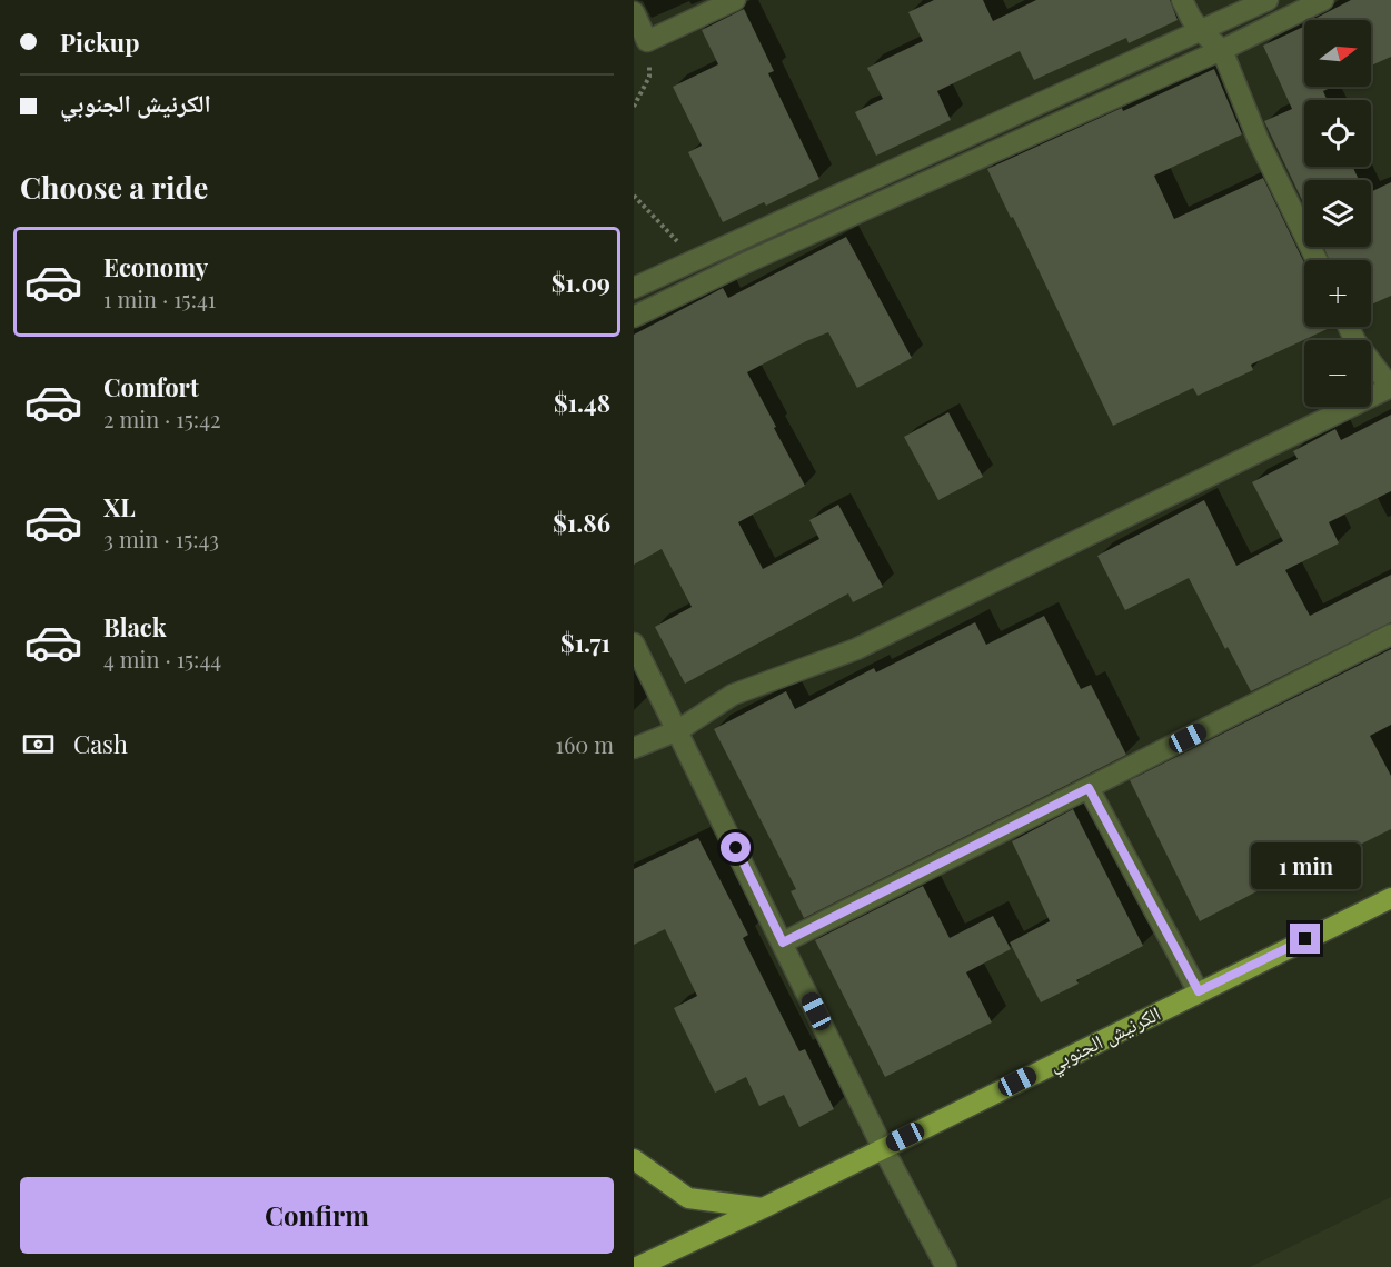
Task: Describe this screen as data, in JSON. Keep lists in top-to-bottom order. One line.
{"streets":{"main road":["الكرنيش الجنوبي"]},"north":"right","page":{"banner":["Pickup","الكرنيش الجنوبي"],"map_buttons":["+","−"],"heading":"Choose a ride","list":[{"name":"Economy","note":"1 min · 15:41","value":"$1.09"},{"name":"Comfort","note":"2 min · 15:42","value":"$1.48"},{"name":"XL","note":"3 min · 15:43","value":"$1.86"},{"name":"Black","note":"4 min · 15:44","value":"$1.71"}],"pay":["Cash","160 m"],"bubble":"1 min","buttons":"Confirm"}}
